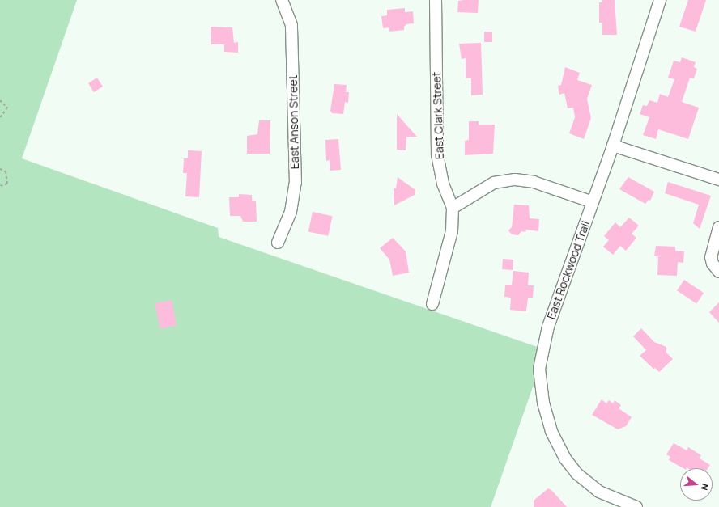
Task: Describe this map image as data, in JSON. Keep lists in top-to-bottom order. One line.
{"streets":{"street":["East Clark Street","East Anson Street","East Rockwood Trail"]},"north":"right"}
